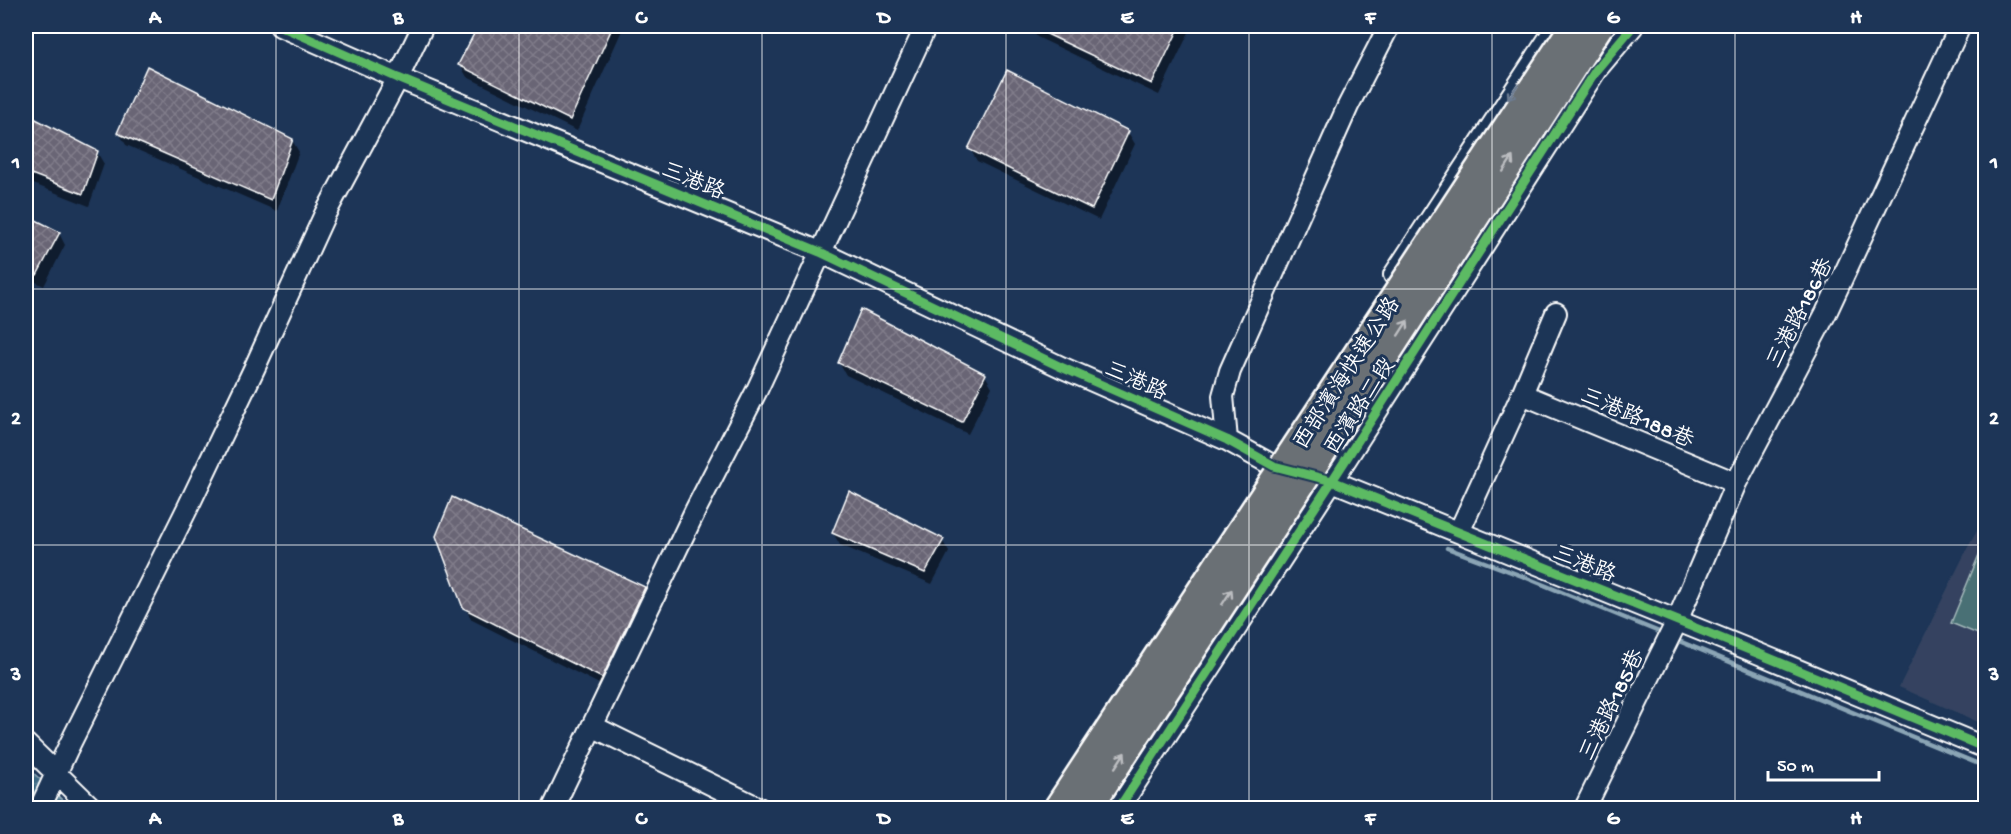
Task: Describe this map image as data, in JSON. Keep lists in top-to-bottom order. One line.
{"streets":{"highway":["西部濱海快速公路"],"street":["三港路","三港路186巷","西濱路二段","三港路188巷","三港路185巷"]},"crossings":[["三港路","三港路186巷"],["三港路","西濱路二段"],["三港路","三港路185巷"],["三港路186巷","三港路188巷"],["三港路186巷","三港路185巷"]],"scale_bar":"50 m","grid":{"columns":["A","B","C","D","E","F","G","H"],"rows":["1","2","3"]}}
